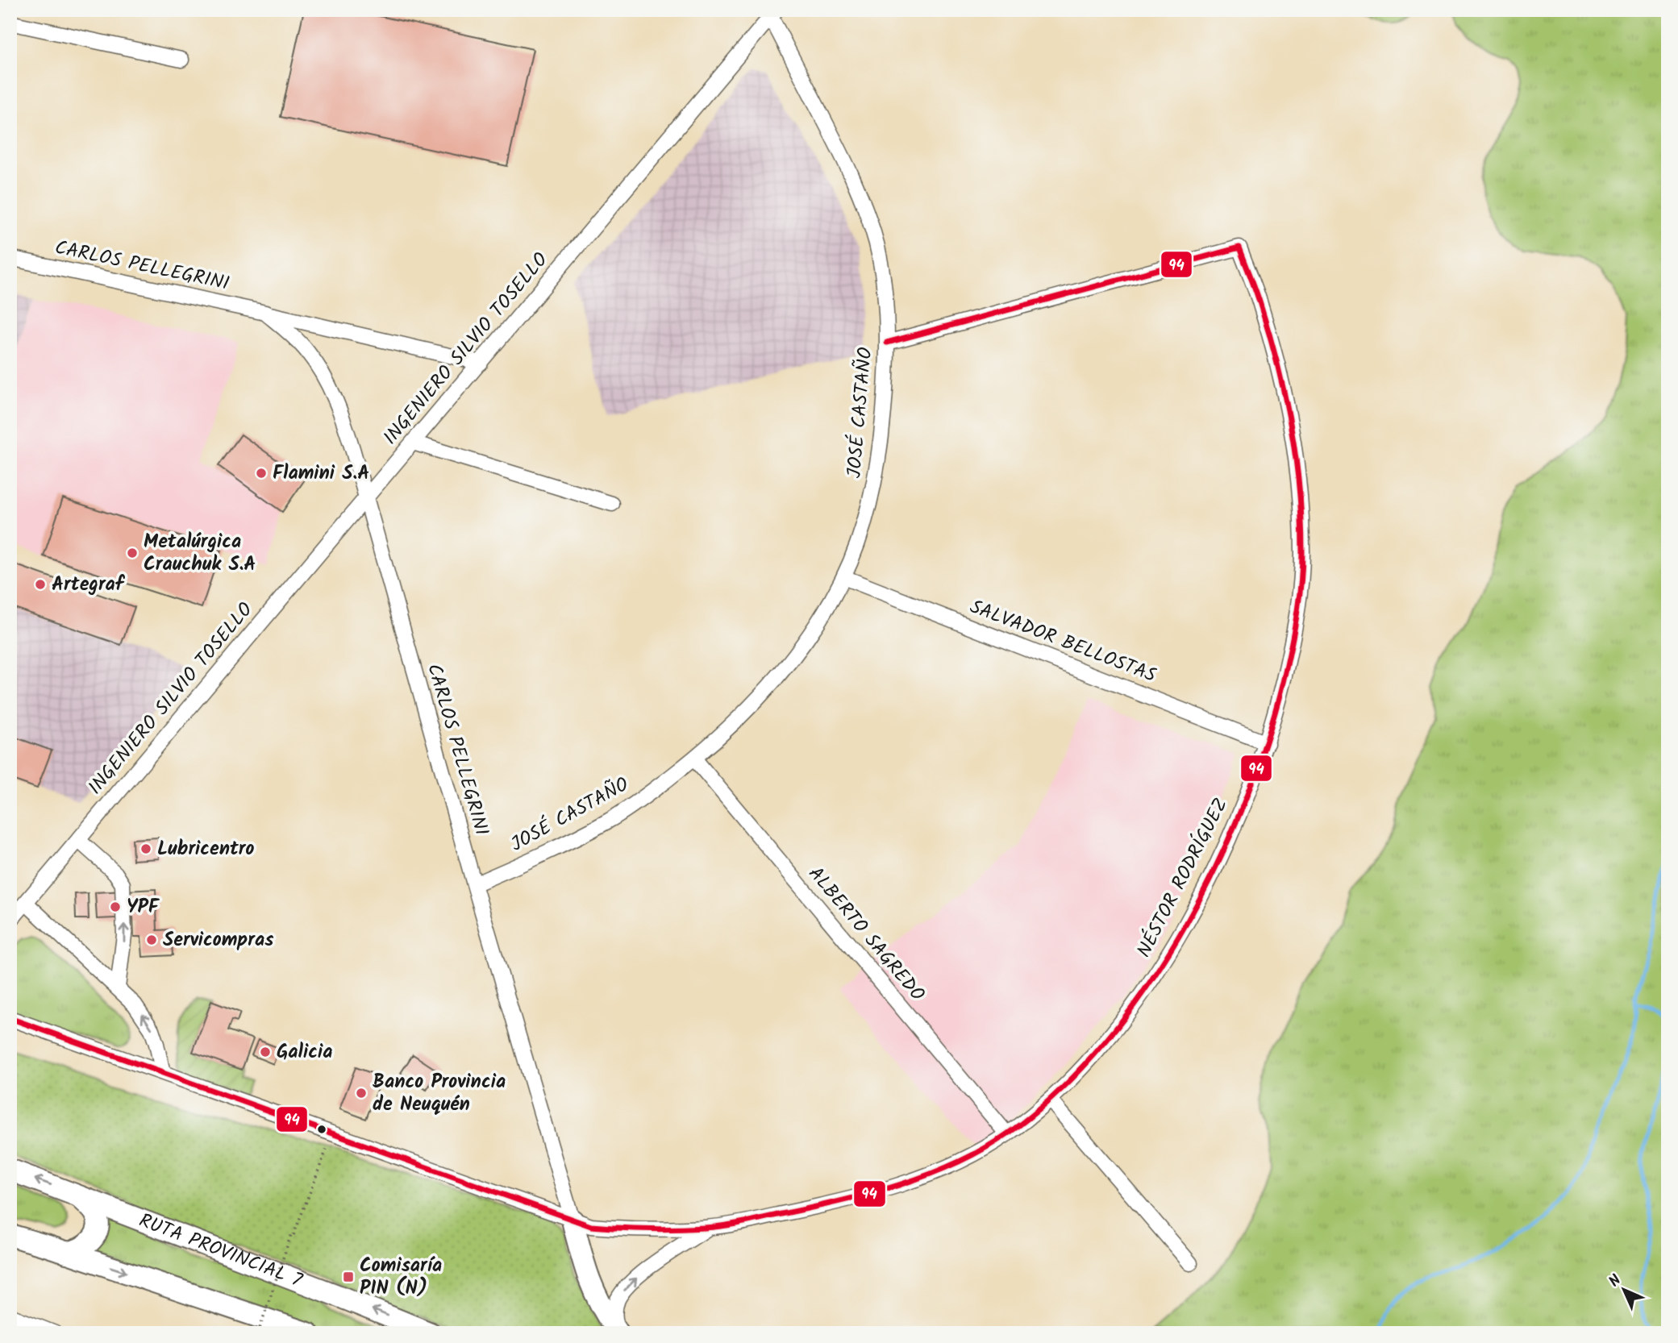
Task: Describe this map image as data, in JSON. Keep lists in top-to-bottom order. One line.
{"streets":{"highway":["RUTA PROVINCIAL 7"],"street":["CARLOS PELLEGRINI","INGENIERO SILVIO TOSELLO","JOSÉ CASTAÑO","SALVADOR BELLOSTAS","NÉSTOR RODRÍGUEZ","ALBERTO SAGREDO"]},"crossings":[["CARLOS PELLEGRINI","INGENIERO SILVIO TOSELLO"],["CARLOS PELLEGRINI","JOSÉ CASTAÑO"],["CARLOS PELLEGRINI","NÉSTOR RODRÍGUEZ"],["INGENIERO SILVIO TOSELLO","JOSÉ CASTAÑO"],["JOSÉ CASTAÑO","SALVADOR BELLOSTAS"],["JOSÉ CASTAÑO","NÉSTOR RODRÍGUEZ"],["JOSÉ CASTAÑO","ALBERTO SAGREDO"],["SALVADOR BELLOSTAS","NÉSTOR RODRÍGUEZ"],["NÉSTOR RODRÍGUEZ","ALBERTO SAGREDO"]],"places":{"other":["Flamini S.A","Metalúrgica Crauchuk S.A","Artegraf","Lubricentro","YPF","Servicompras","Galicia","Banco Provincia de Neuquén"],"transit":["Comisaría PIN (N)"]},"lines":["transit line 94"],"north":"top left"}
